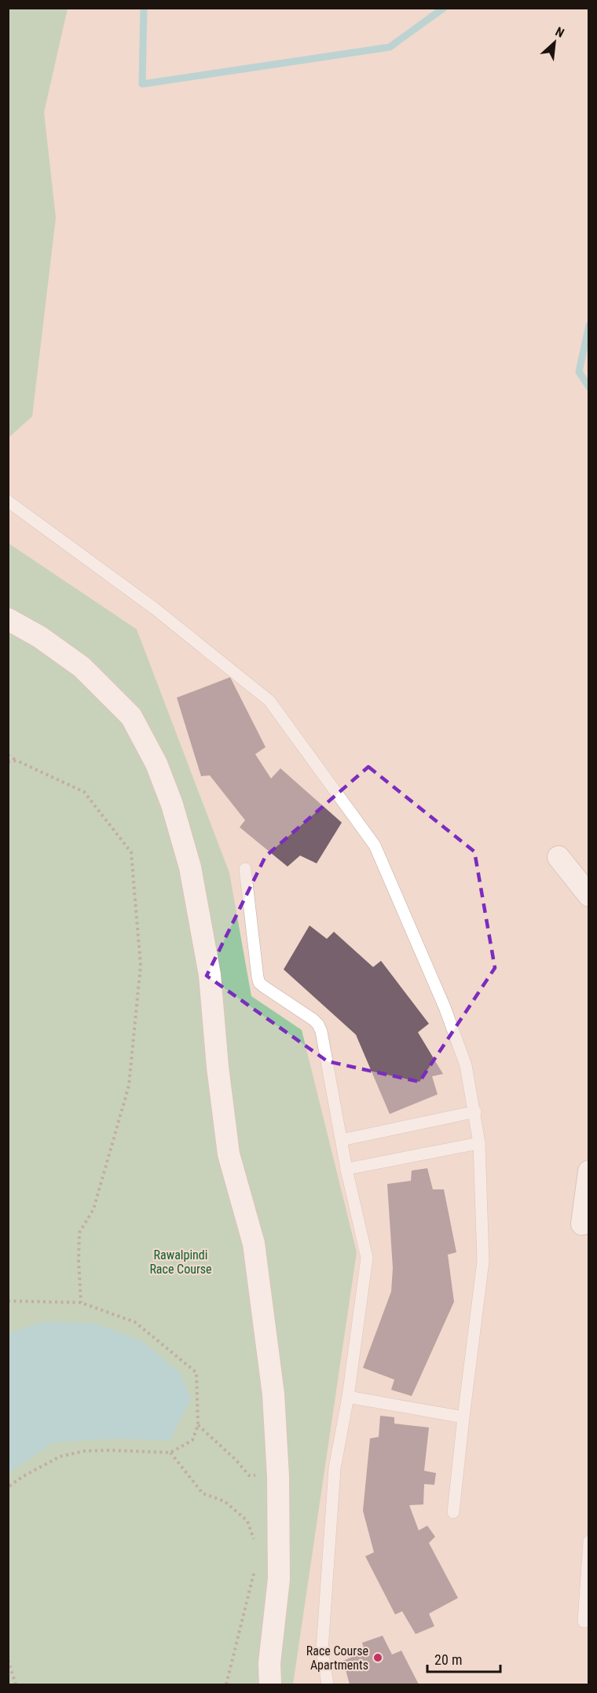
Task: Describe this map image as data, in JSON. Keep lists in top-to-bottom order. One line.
{"parks":["Rawalpindi Race Course"],"places":["Race Course Apartments"],"scale_bar":"20 m","north":"top right"}
